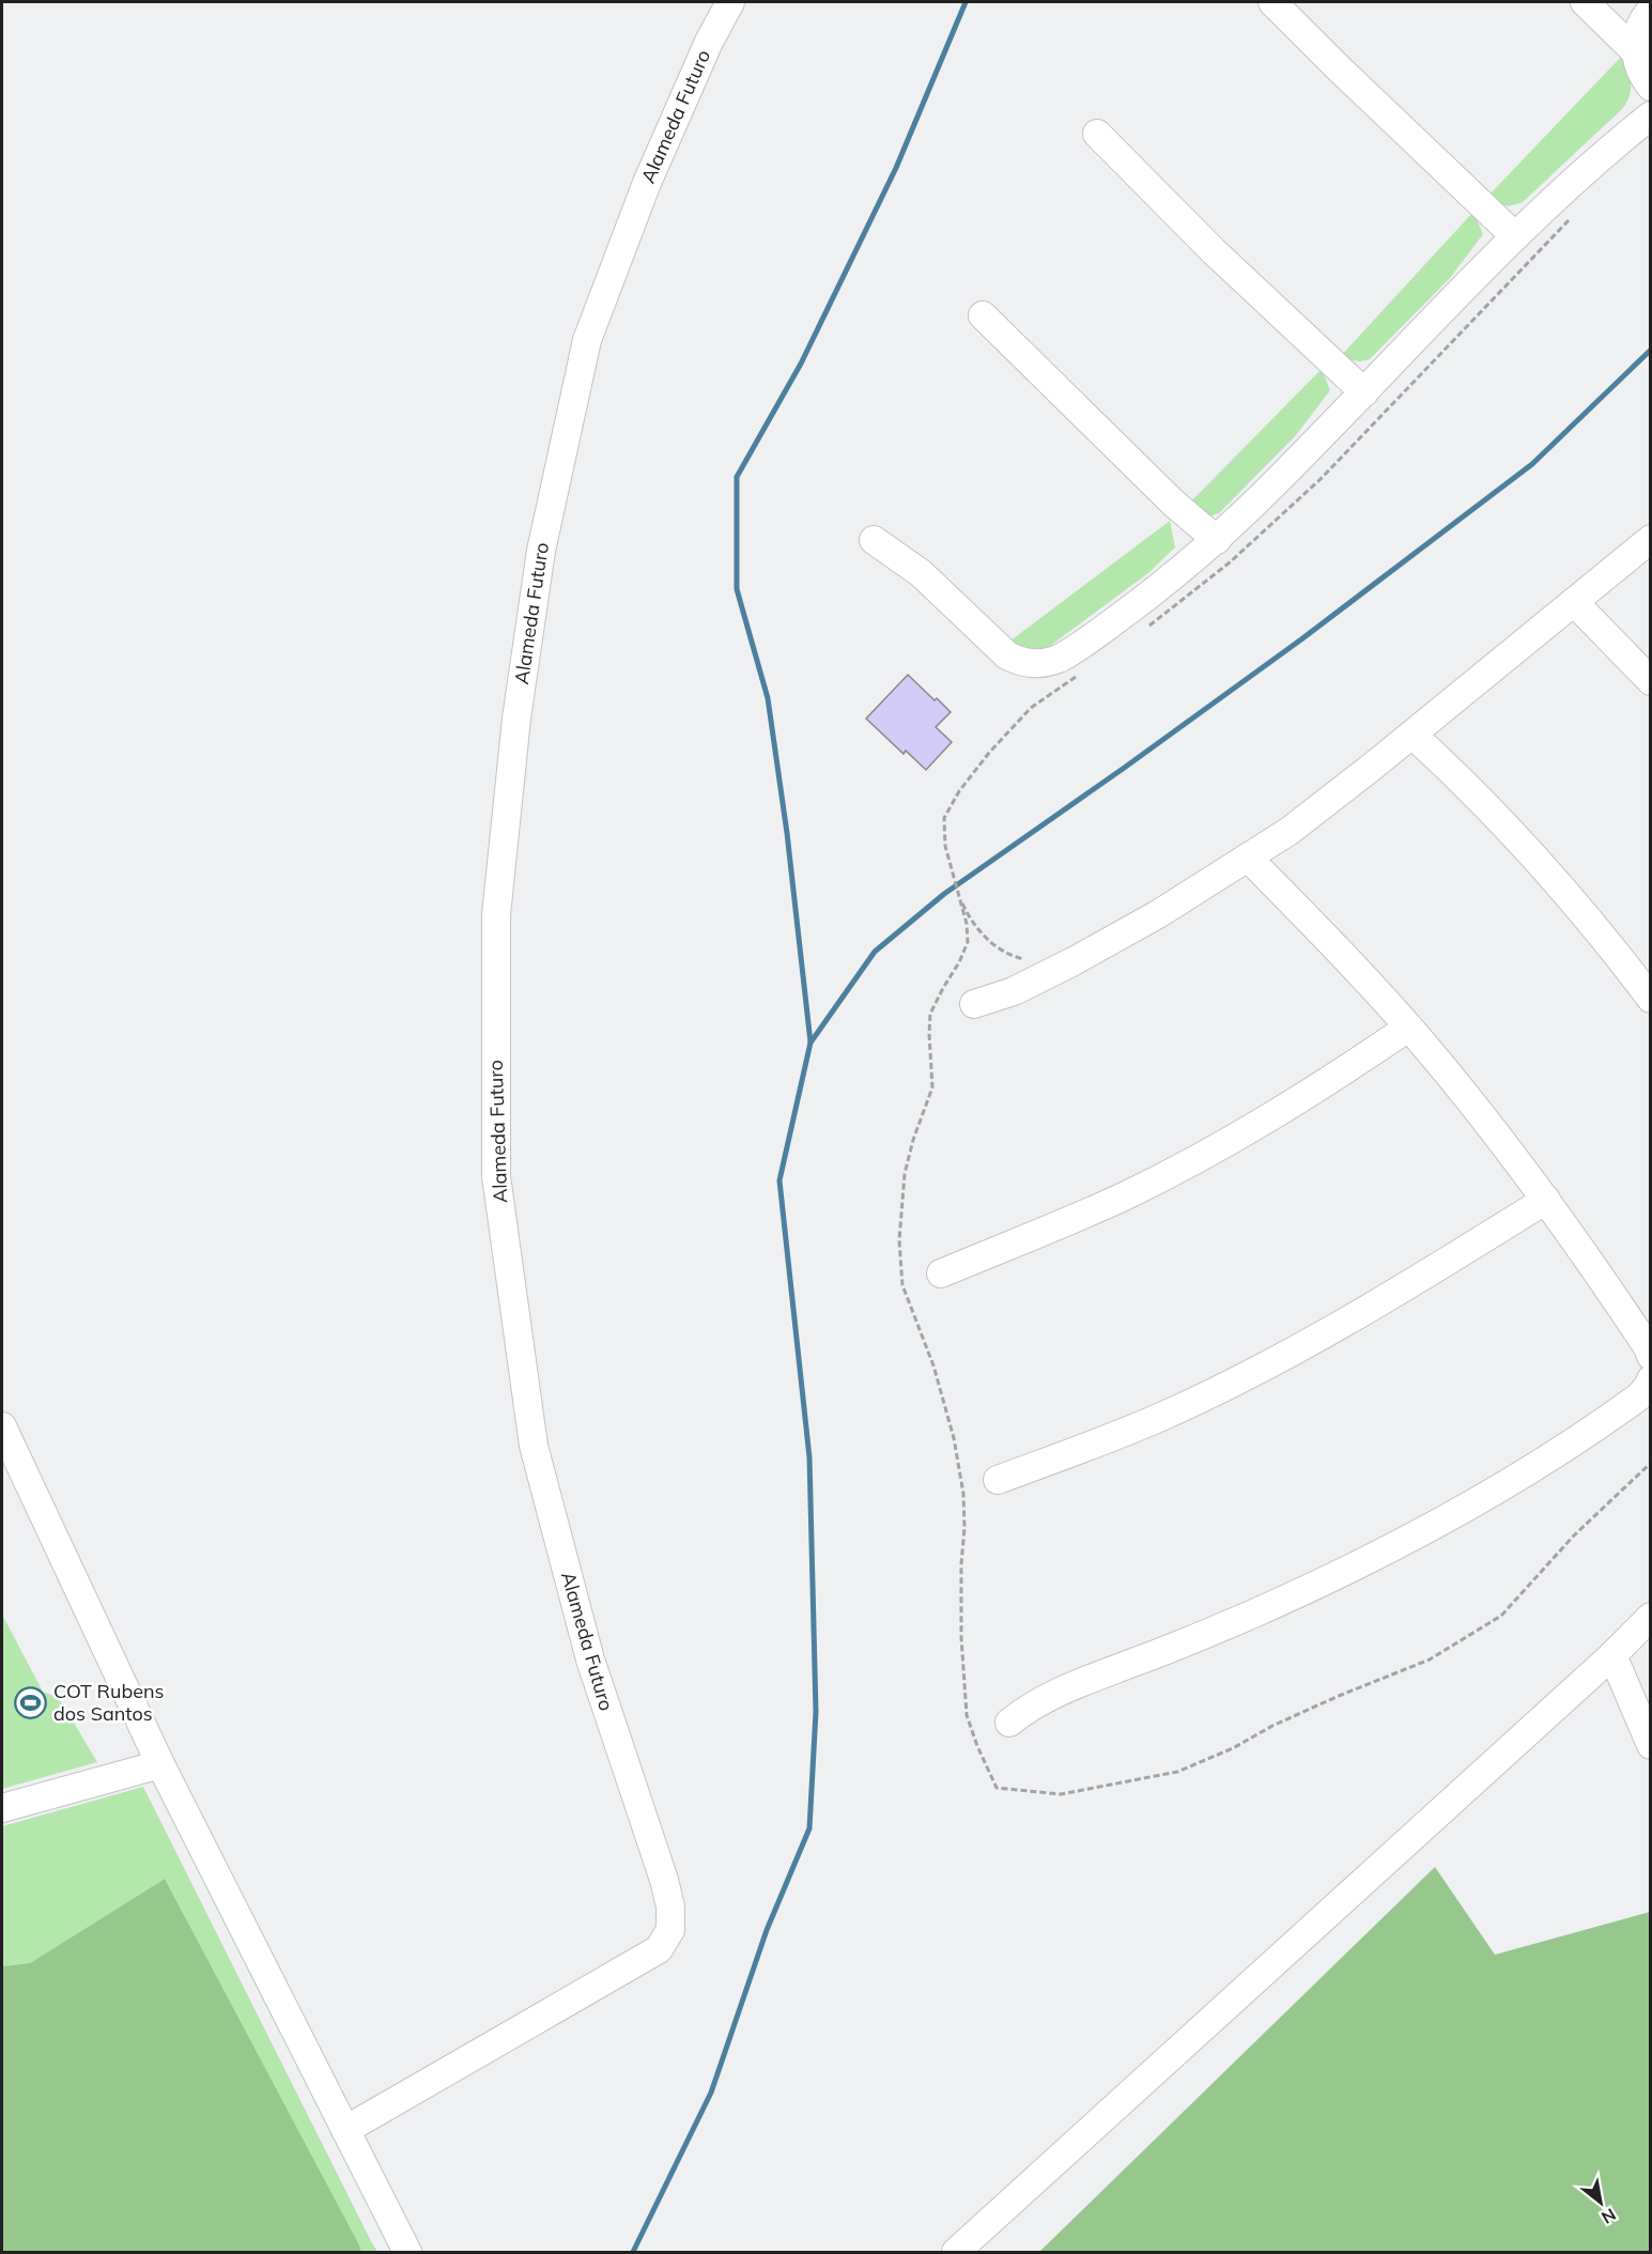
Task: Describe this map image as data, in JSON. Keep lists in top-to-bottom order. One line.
{"streets":{"street":["Alameda Futuro"]},"places":{"sports":["COT Rubens dos Santos"]},"north":"bottom right"}
